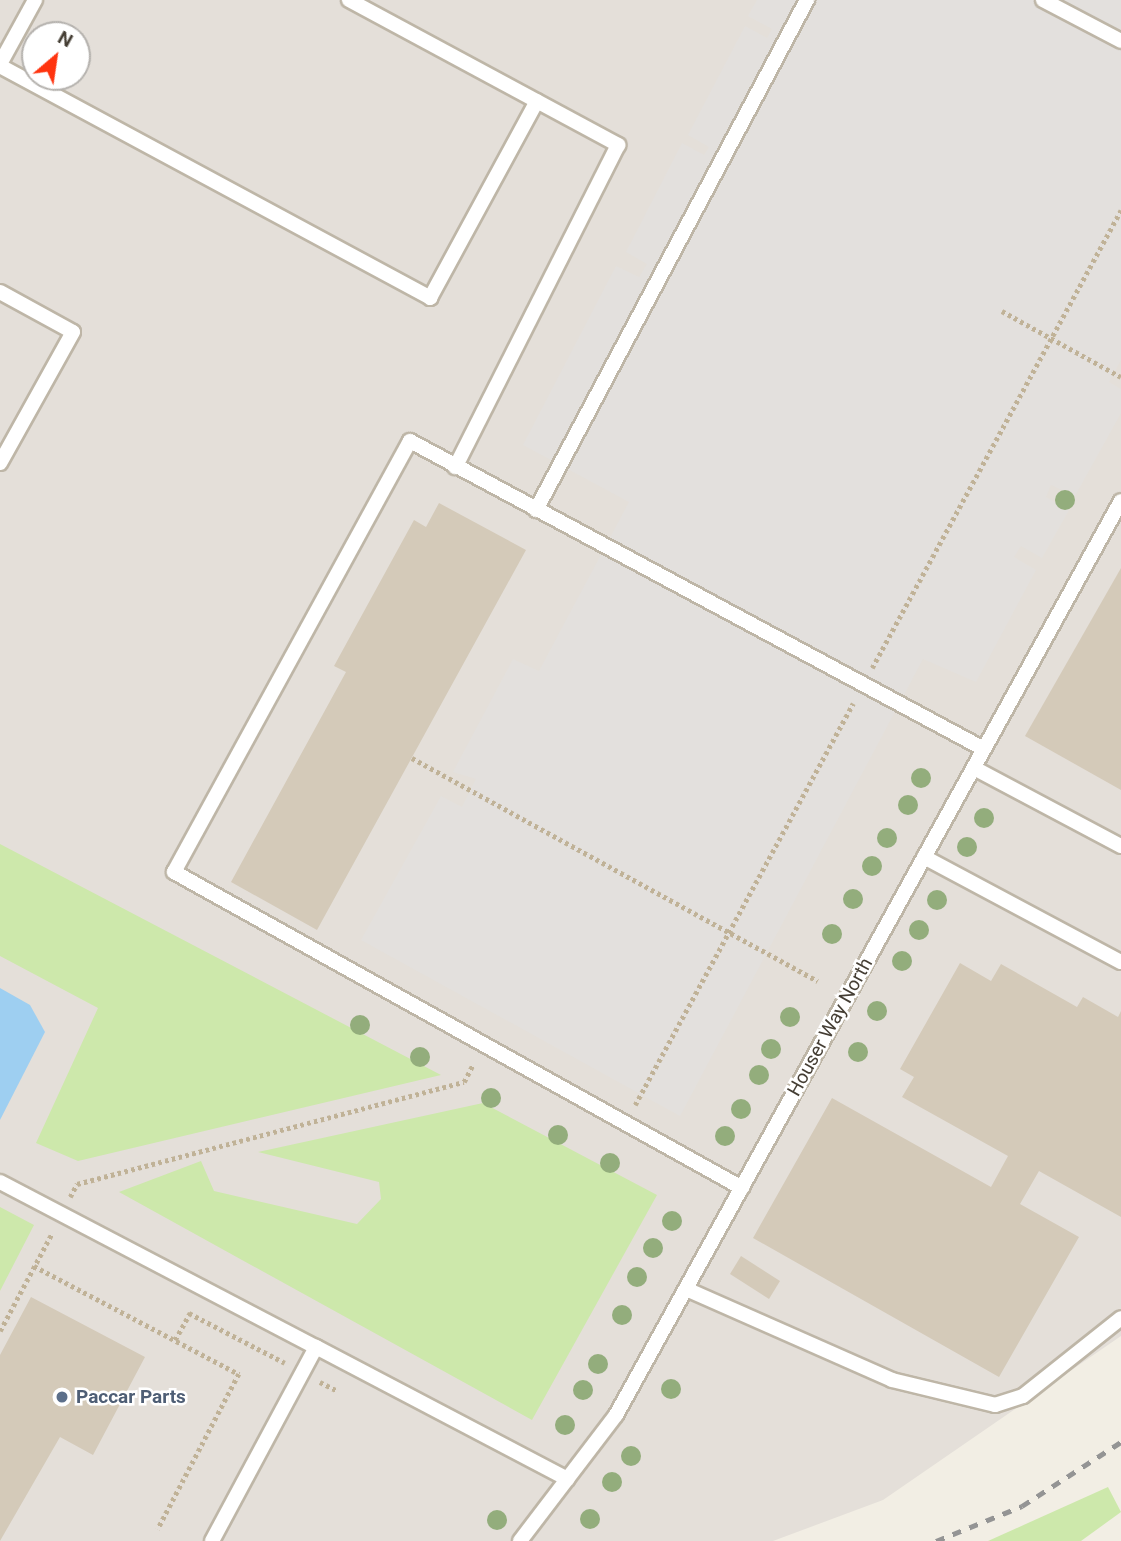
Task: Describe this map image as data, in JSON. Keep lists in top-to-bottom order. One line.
{"streets":{"lane":["Houser Way North"]},"places":["Paccar Parts"],"north":"top right"}
